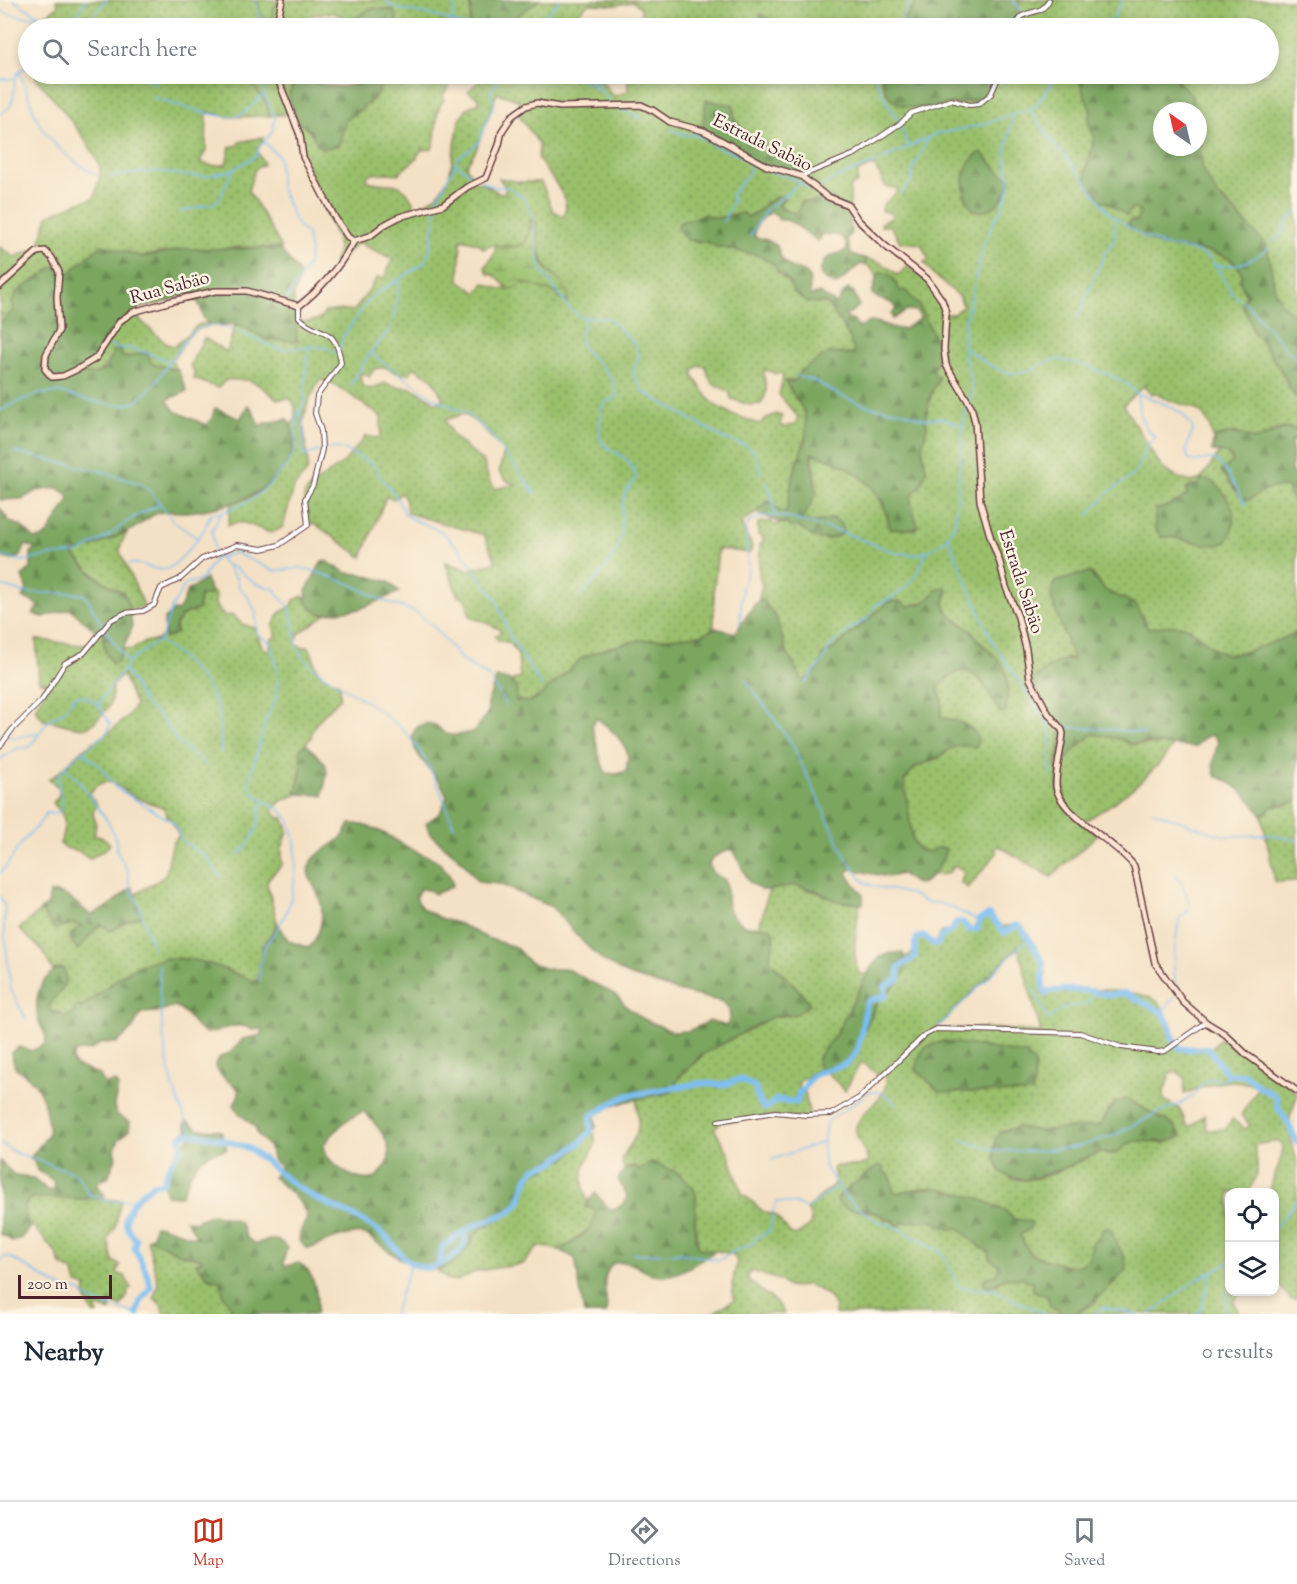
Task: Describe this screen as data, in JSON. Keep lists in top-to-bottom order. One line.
{"streets":{"street":["Estrada Sabäo","Rua Sabäo"]},"scale_bar":"200 m","north":"top left","page":{"search":"Search here","scale":"200 m","heading":["Nearby","0 results"],"nav":["Map","Directions","Saved"]}}
